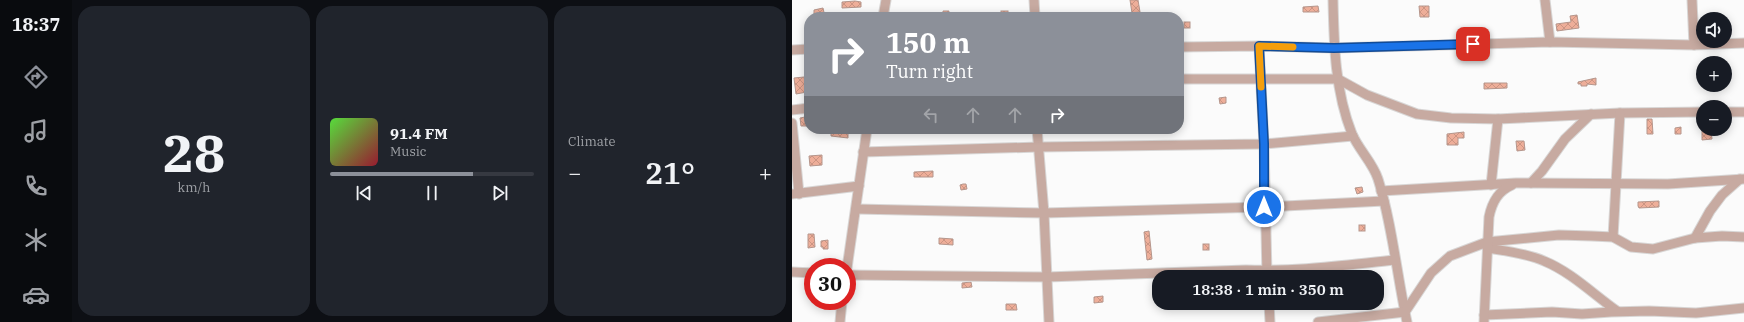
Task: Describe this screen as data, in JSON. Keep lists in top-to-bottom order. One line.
{"page":{"tabs":"18:37","tile":[["28","km/h"],"Climate"],"map_buttons":["+","−"],"turn":["150 m","Turn right"],"song":["91.4 FM","Music"],"heat":["−","21°","+"],"limit":"30","trip":"18:38 · 1 min · 350 m"}}
